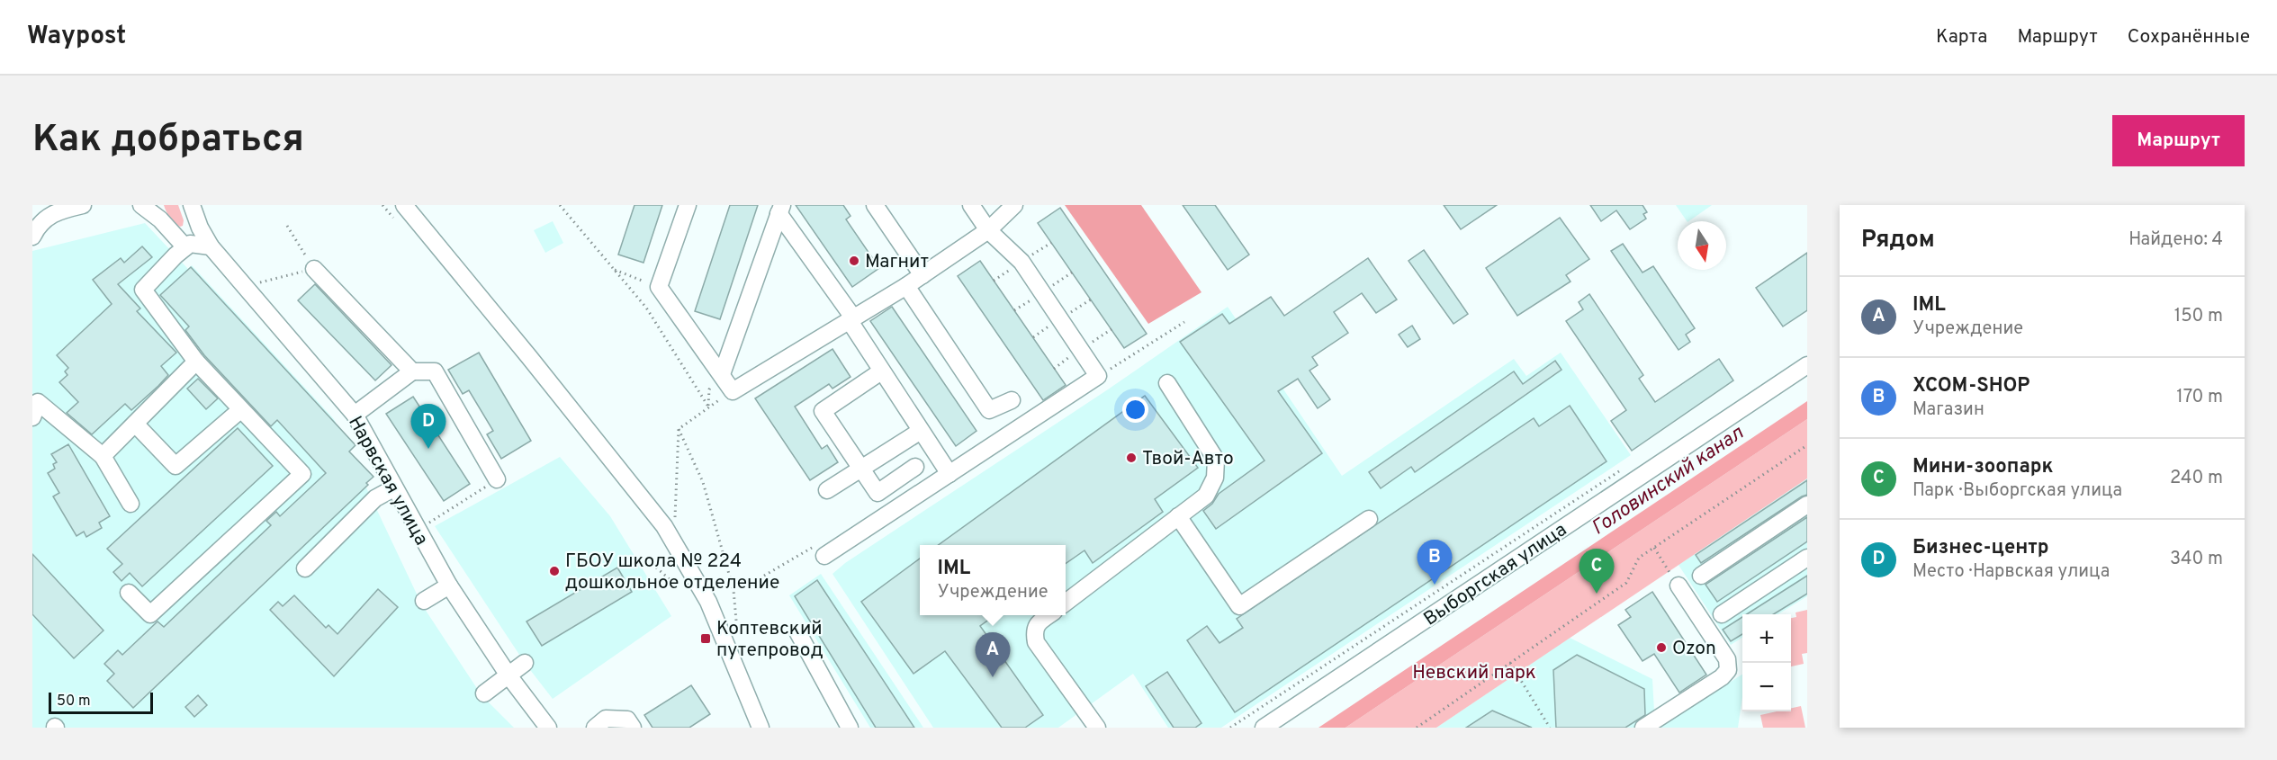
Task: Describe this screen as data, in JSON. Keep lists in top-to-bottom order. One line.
{"streets":{"street":["Нарвская улица","Выборгская улица"]},"water":["Головинский канал"],"parks":["Невский парк"],"places":{"other":["Магнит","Твой-Авто","ГБОУ школа № 224 дошкольное отделение","Ozon"],"transit":["Коптевский путепровод"]},"scale_bar":"50 m","north":"bottom","page":{"header":"Waypost","nav":["Карта","Маршрут","Сохранённые"],"buttons":"Маршрут","title":"Как добраться","heading":["Рядом","Найдено: 4"],"list":[{"mark":"A","name":"IML","note":"Учреждение","value":"150 m"},{"mark":"B","name":"XCOM-SHOP","note":"Магазин","value":"170 m"},{"mark":"C","name":"Мини-зоопарк","note":"Парк · Выборгская улица","value":"240 m"},{"mark":"D","name":"Бизнес-центр","note":"Место · Нарвская улица","value":"340 m"}],"pins":["D","B","C","A"],"popup":["IML","Учреждение"],"map_buttons":["+","−"],"scale":"50 m"}}
